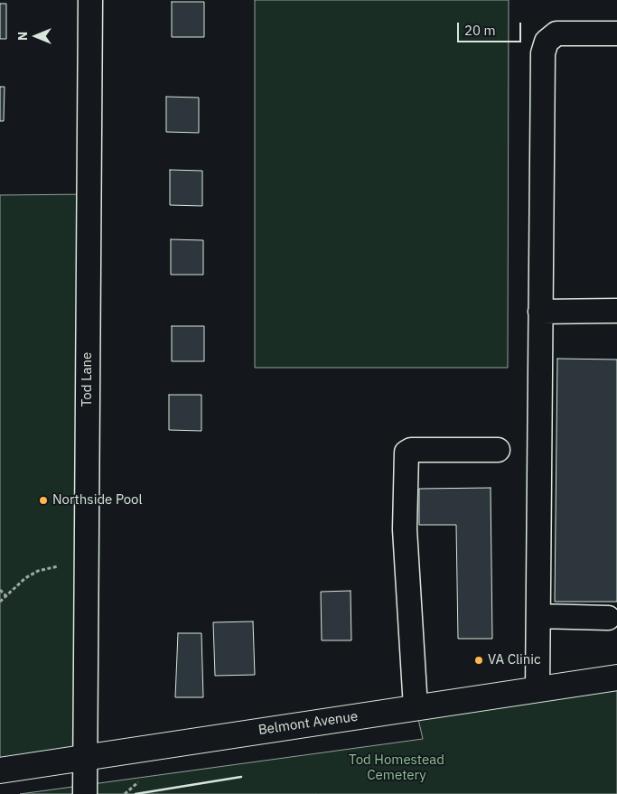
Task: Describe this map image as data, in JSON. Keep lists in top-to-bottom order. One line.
{"streets":{"main road":["Belmont Avenue"],"street":["Tod Lane"]},"crossings":[["Tod Lane","Belmont Avenue"]],"parks":["Tod Homestead Cemetery"],"places":["Northside Pool","VA Clinic"],"scale_bar":"20 m","north":"left"}
